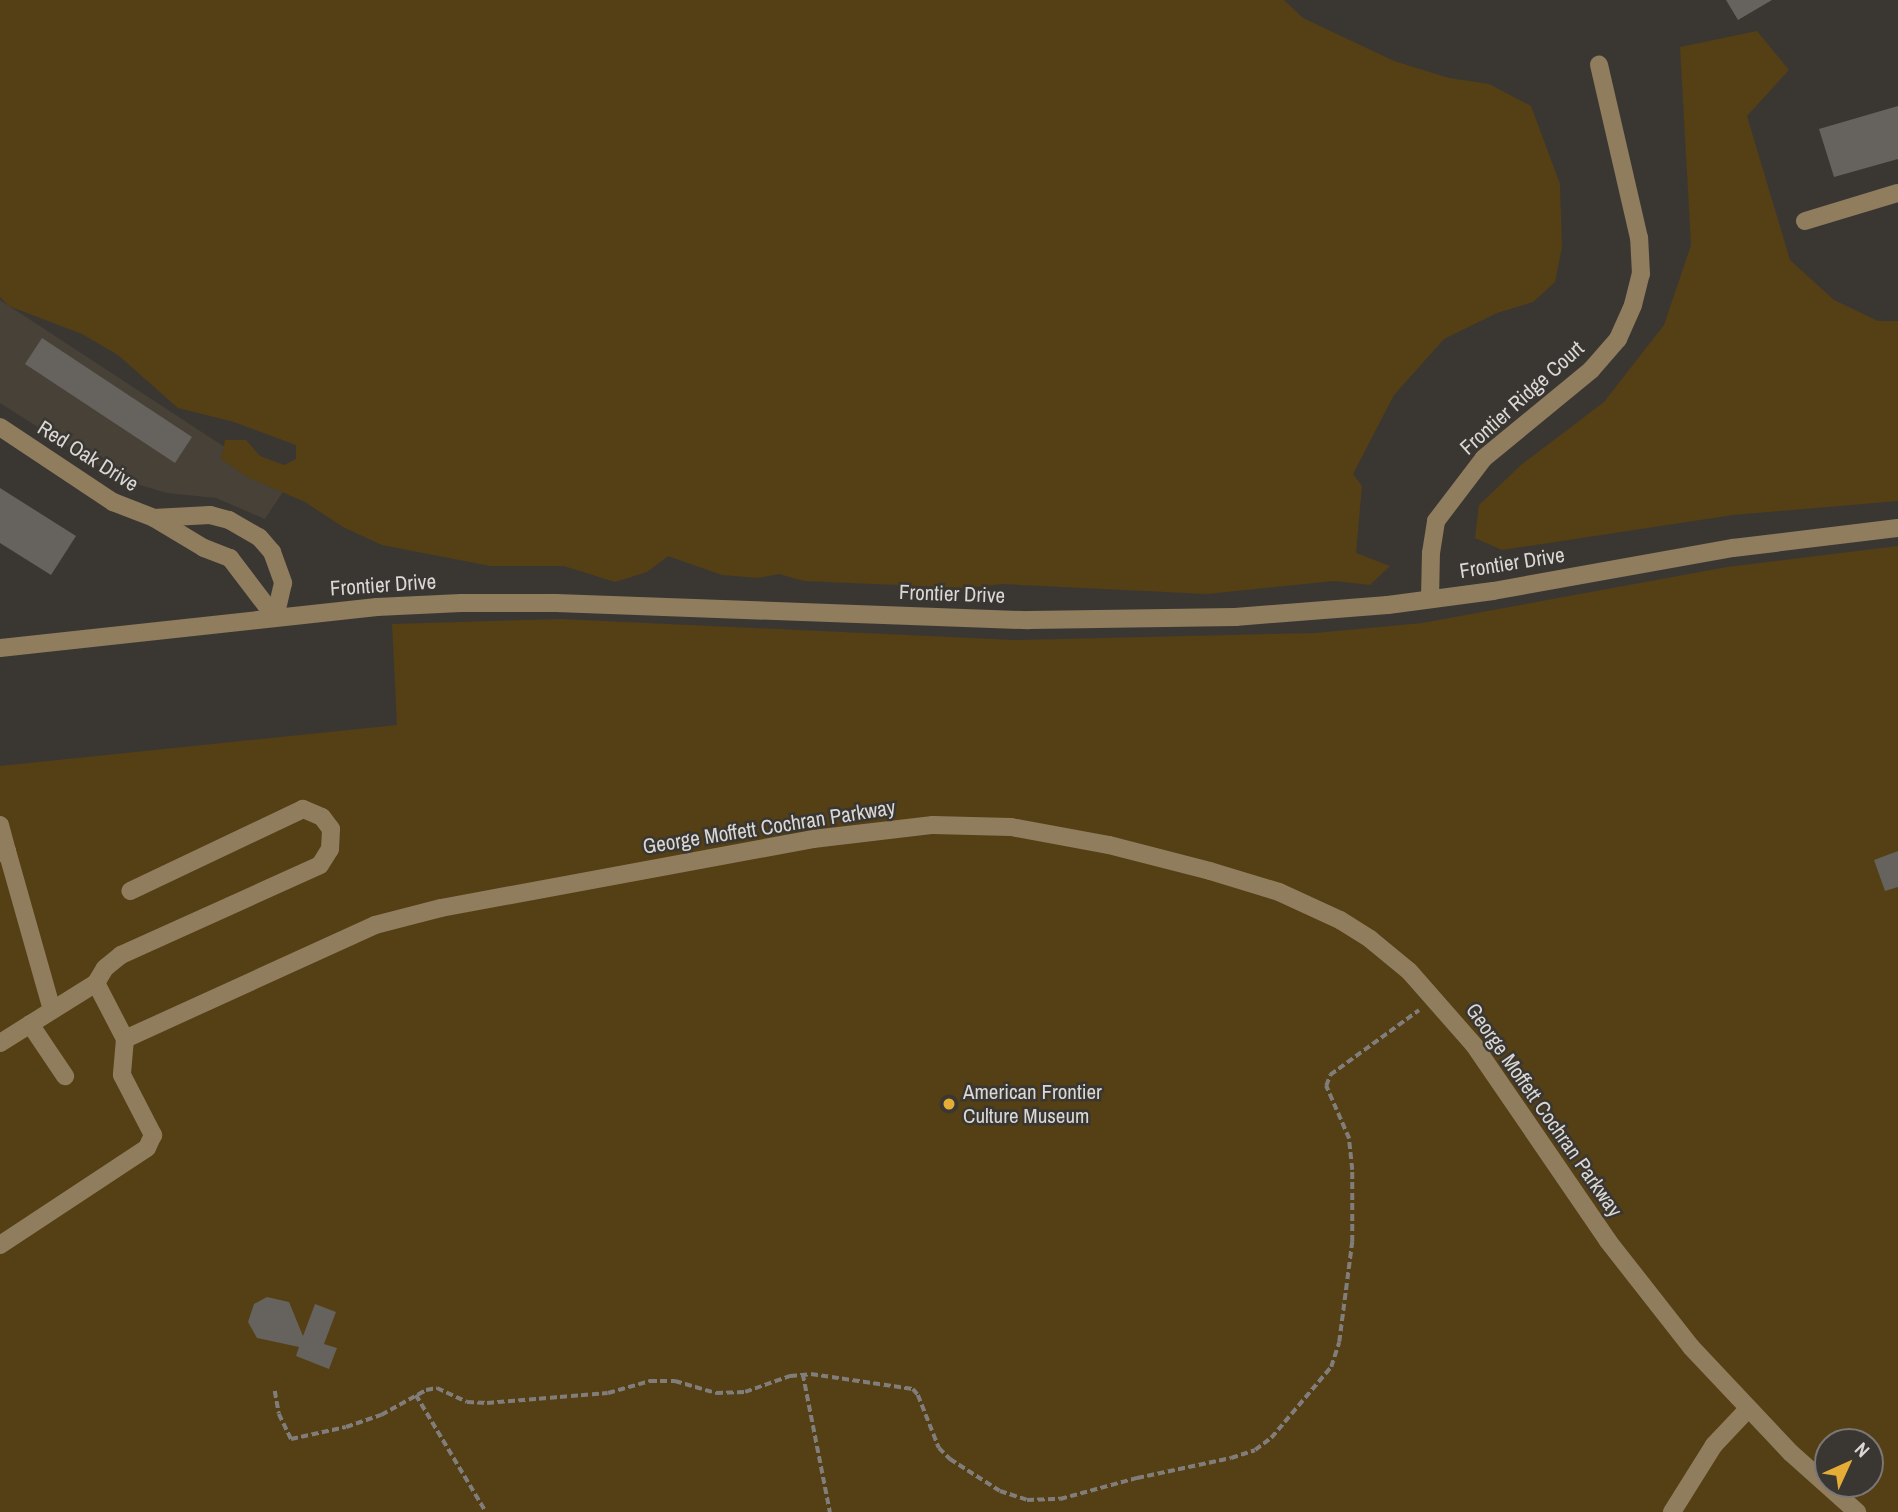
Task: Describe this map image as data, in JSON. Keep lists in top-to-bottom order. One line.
{"streets":{"street":["Frontier Ridge Court","Red Oak Drive","Frontier Drive","George Moffett Cochran Parkway"]},"crossings":[["Frontier Ridge Court","Frontier Drive"],["Red Oak Drive","Frontier Drive"]],"places":["American Frontier Culture Museum"],"north":"top right"}
